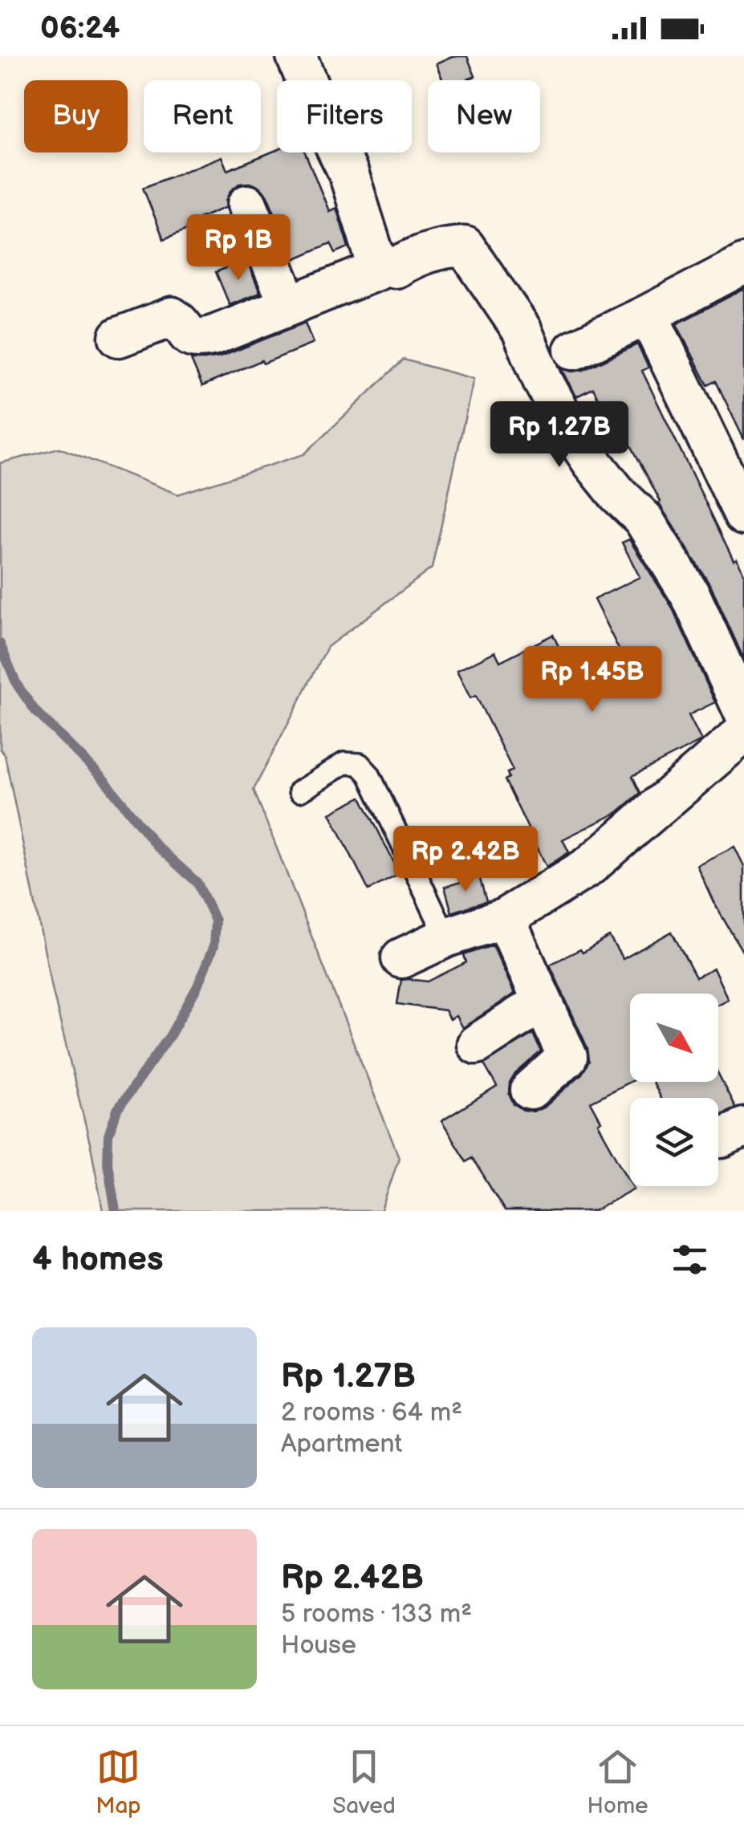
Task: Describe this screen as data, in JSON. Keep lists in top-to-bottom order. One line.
{"north":"bottom right","page":{"status":"06:24","chip":["Buy","Rent","Filters","New"],"price":["Rp 1B","Rp 1.27B","Rp 1.45B","Rp 2.42B"],"heading":"4 homes","list":[{"name":"Rp 1.27B","note":"2 rooms · 64 m² · Apartment"},{"name":"Rp 2.42B","note":"5 rooms · 133 m² · House"}],"tabs":["Map","Saved","Home"]}}
